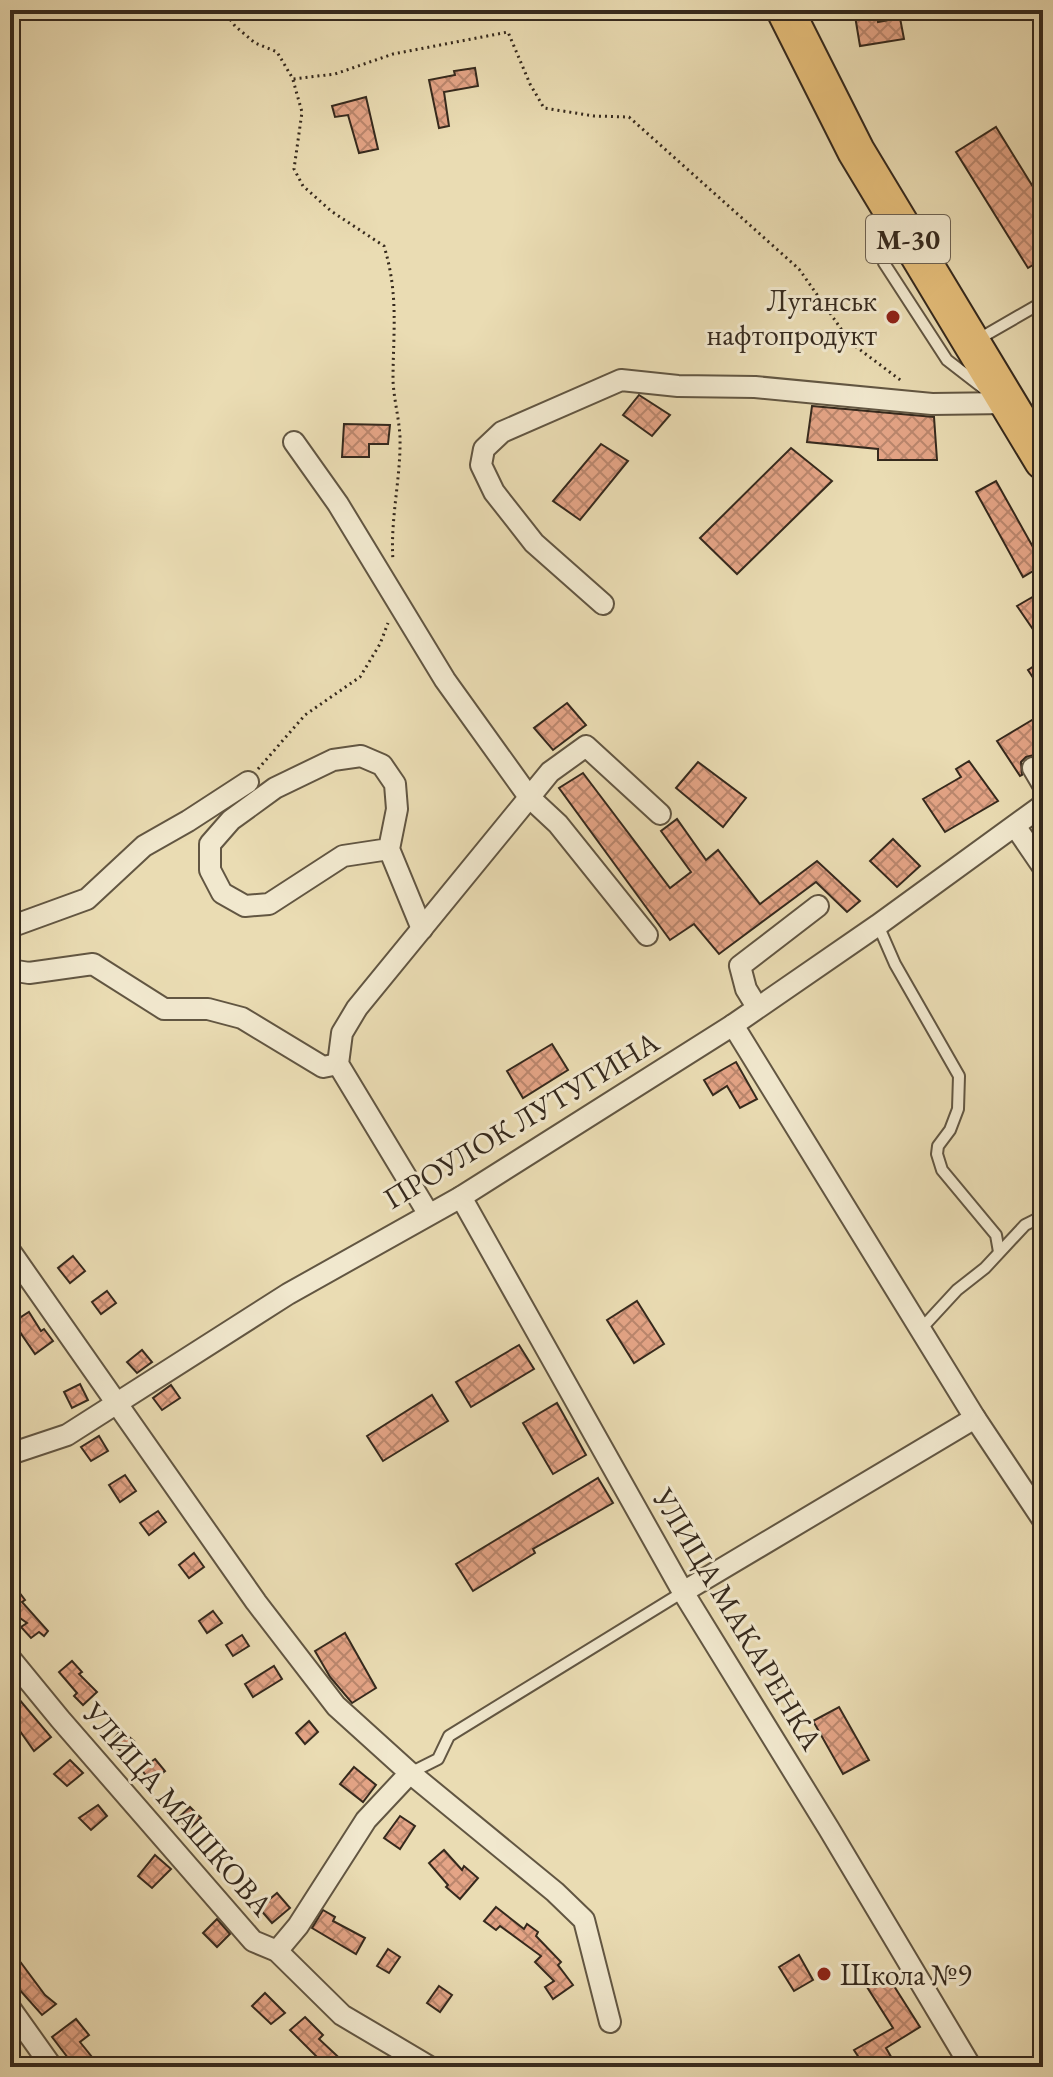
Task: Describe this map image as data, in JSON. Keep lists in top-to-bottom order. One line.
{"streets":{"highway":["М-30"],"street":["ПРОУЛОК ЛУТУГИНА","УЛИЦА МАКАРЕНКА","УЛИЦА МАШКОВА"]},"crossings":[["ПРОУЛОК ЛУТУГИНА","УЛИЦА МАКАРЕНКА"]],"places":["Луганськ нафтопродукт","Школа №9"]}
